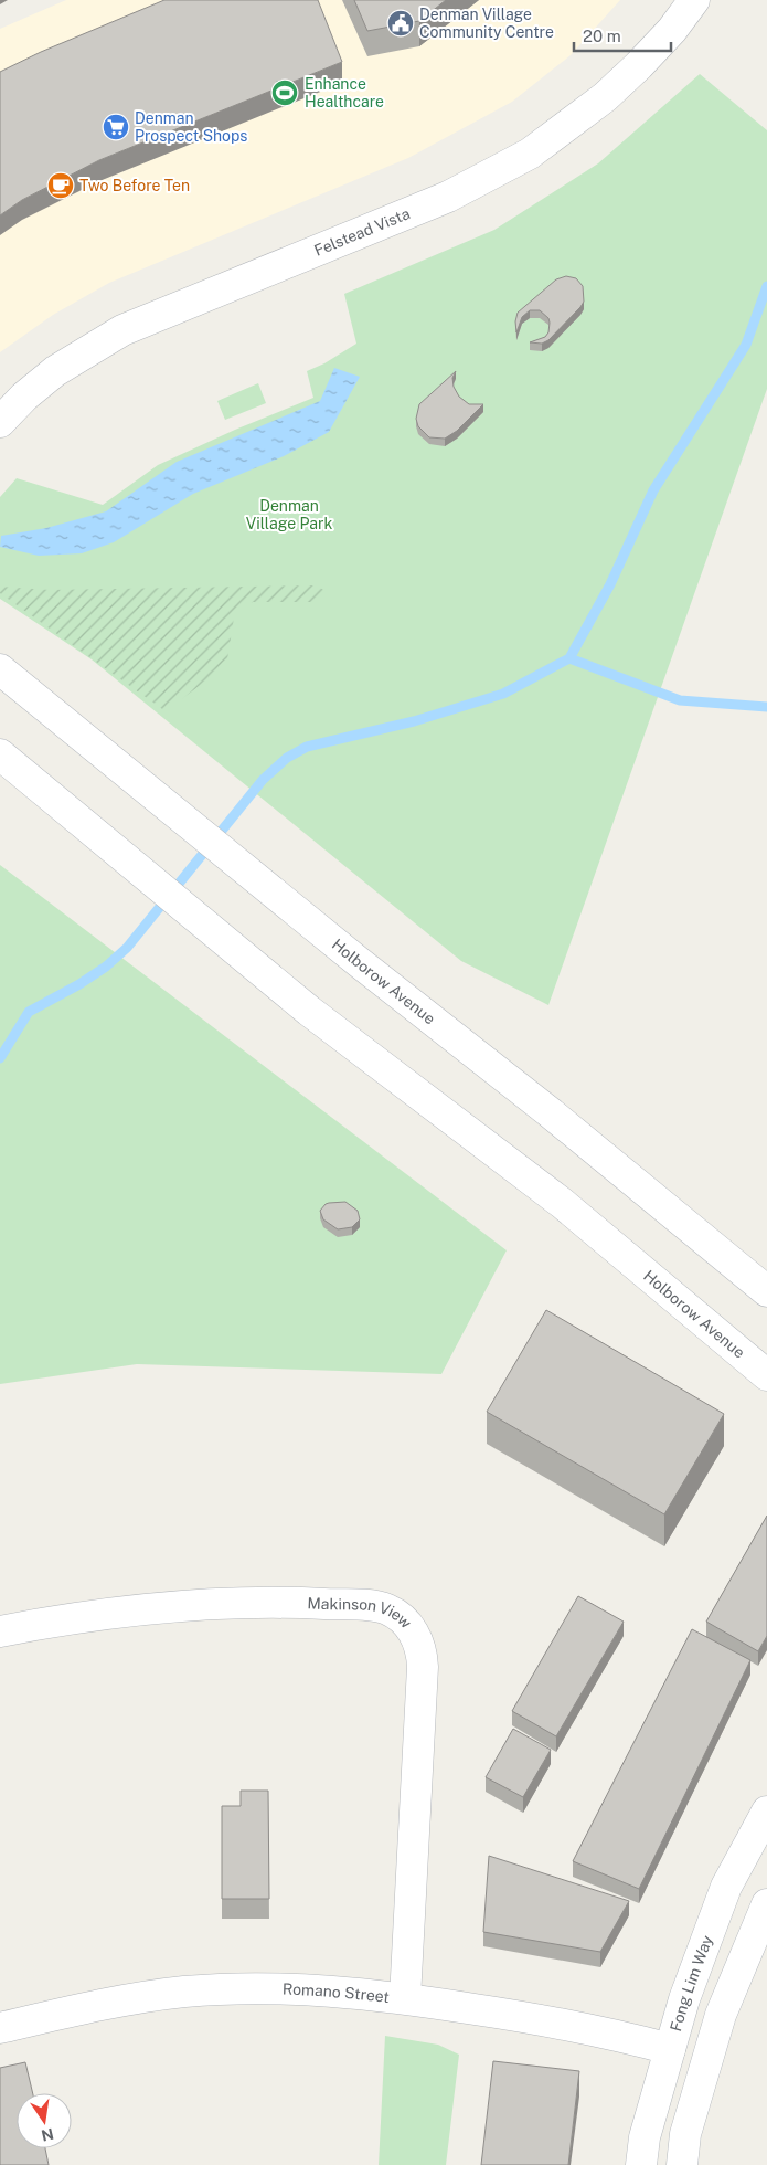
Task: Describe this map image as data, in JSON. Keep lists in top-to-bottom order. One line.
{"streets":{"street":["Felstead Vista","Holborow Avenue","Makinson View","Fong Lim Way","Romano Street"]},"crossings":[["Makinson View","Romano Street"],["Fong Lim Way","Romano Street"]],"parks":["Denman Village Park"],"places":{"public building":["Denman Village Community Centre"],"sports":["Enhance Healthcare"],"supermarket":["Denman Prospect Shops"],"cafe":["Two Before Ten"]},"scale_bar":"20 m","north":"bottom"}
